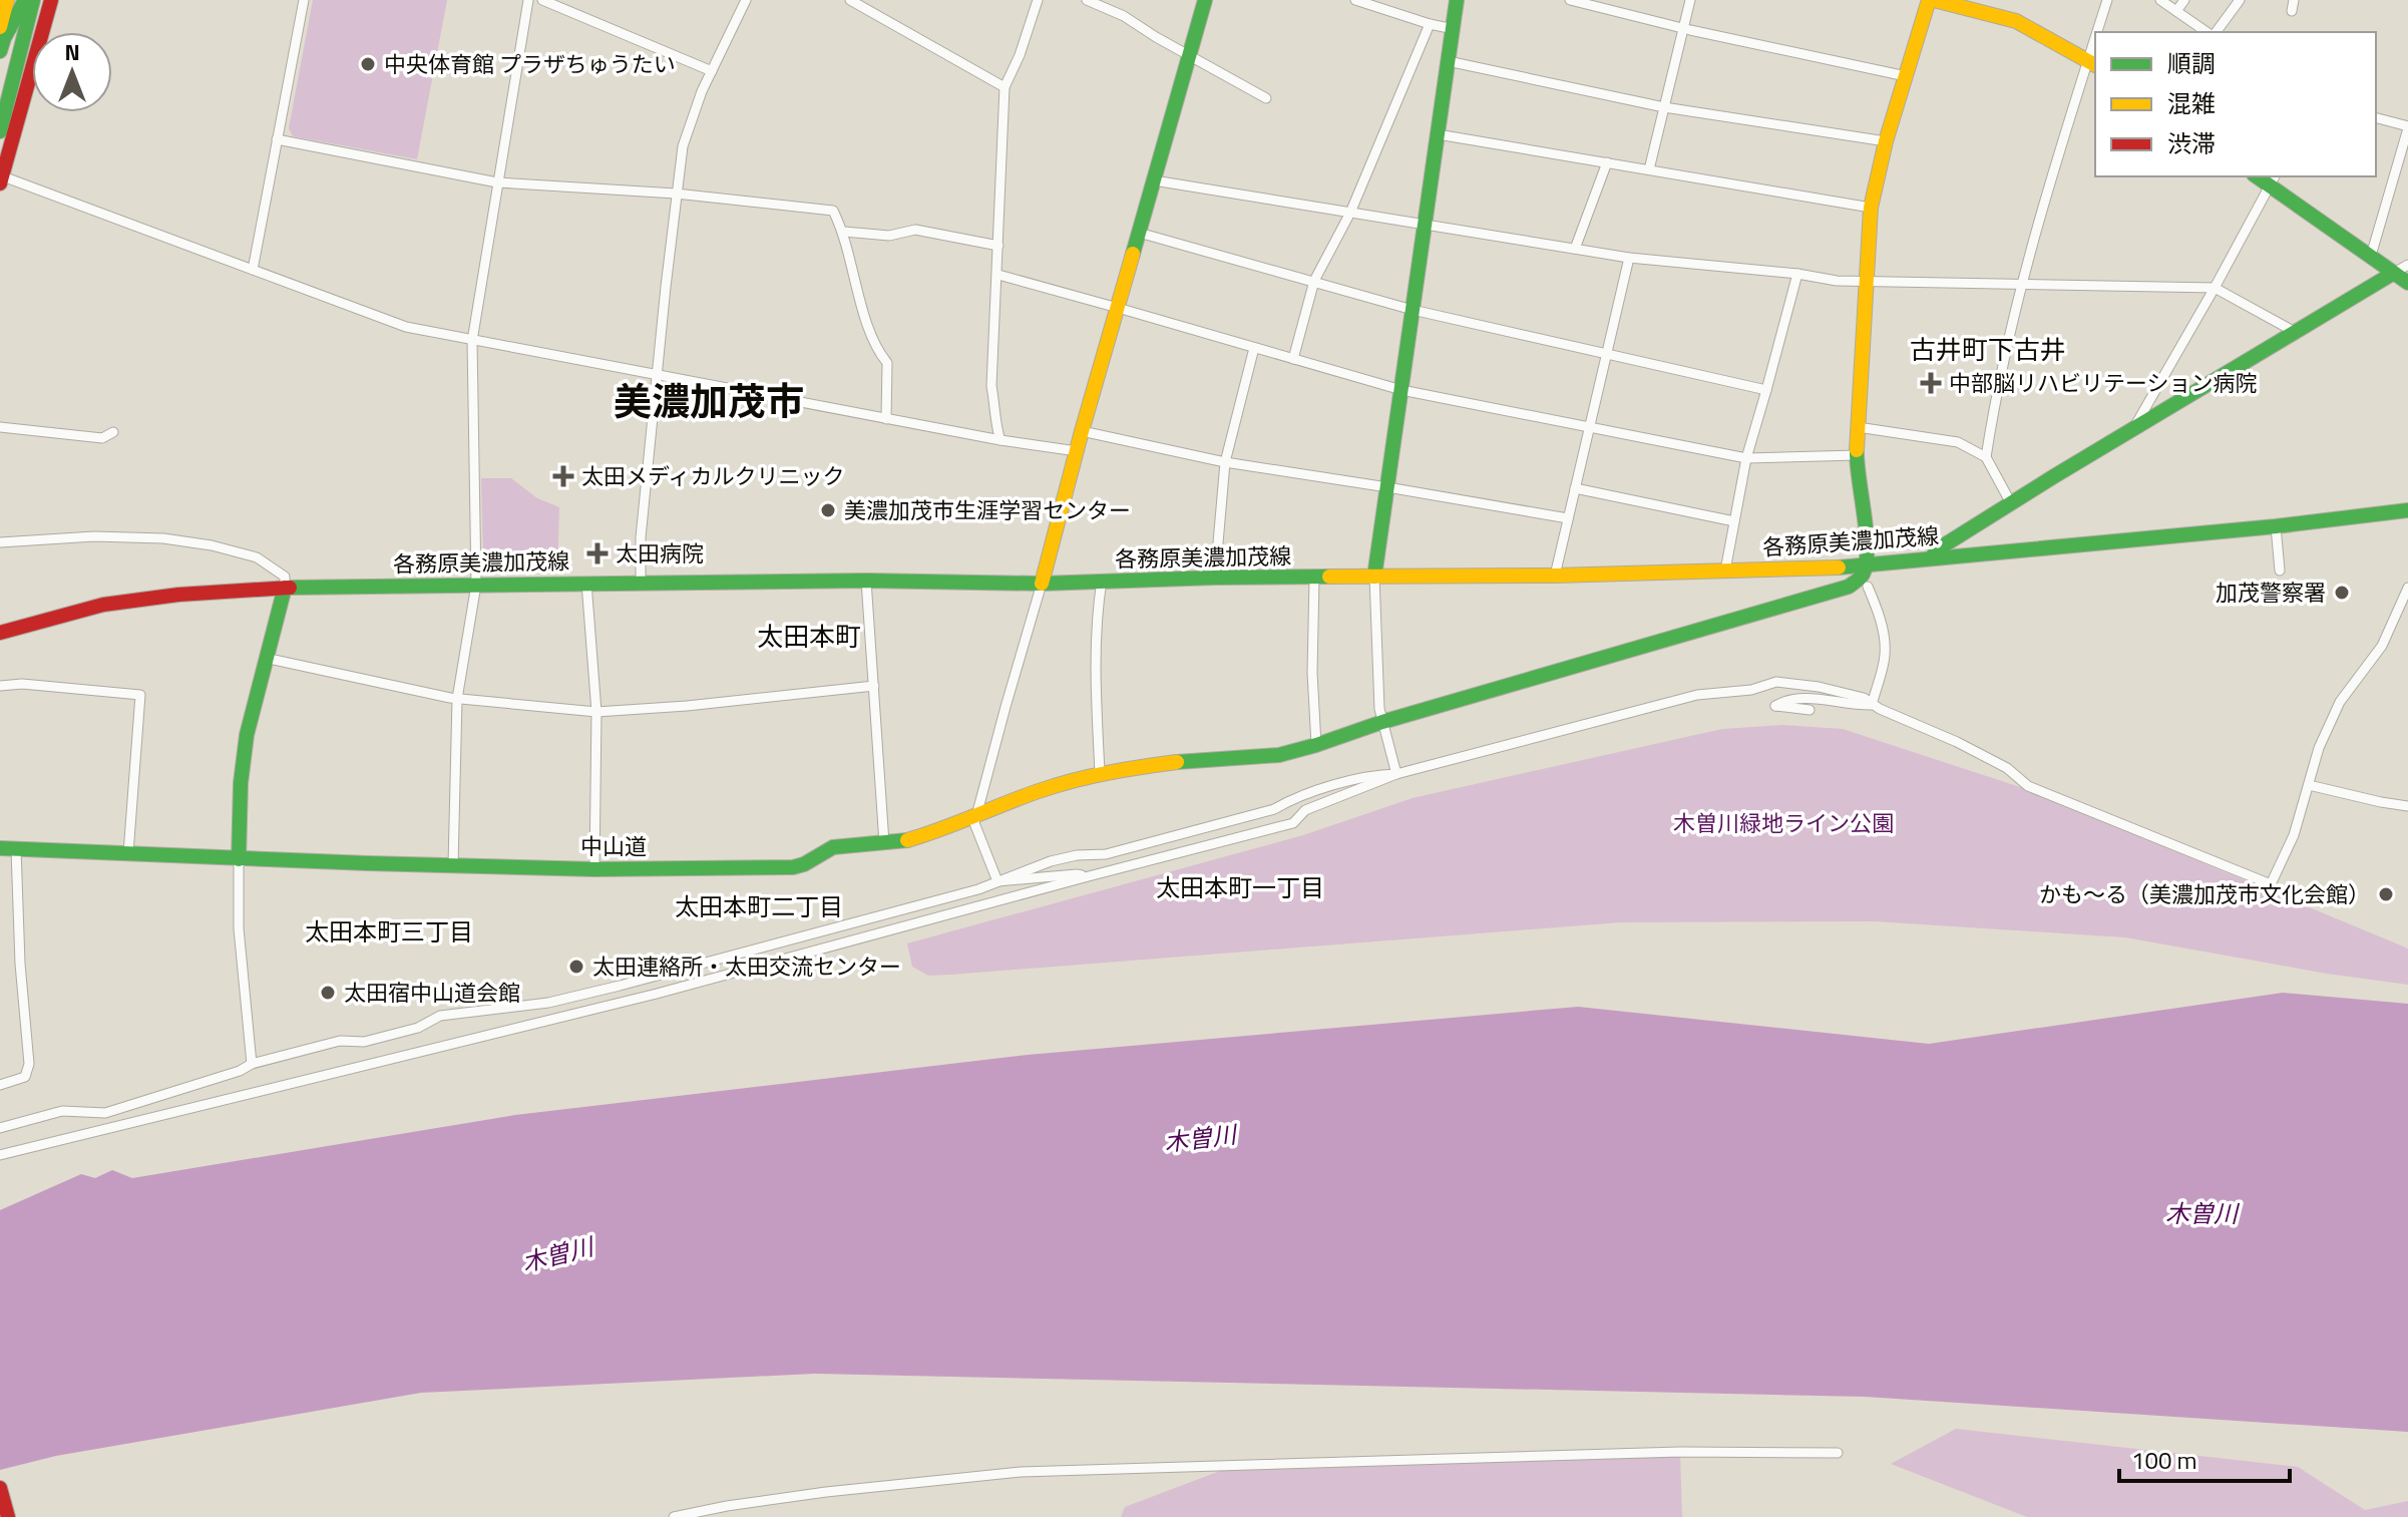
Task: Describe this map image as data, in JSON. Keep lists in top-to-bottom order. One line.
{"streets":{"main road":["各務原美濃加茂線","中山道"]},"crossings":[["各務原美濃加茂線","中山道"]],"districts":["古井町下古井","美濃加茂市","太田本町","太田本町一丁目","太田本町二丁目","太田本町三丁目"],"water":["木曽川"],"parks":["木曽川緑地ライン公園"],"places":{"other":["中央体育館 プラザちゅうたい","美濃加茂市生涯学習センター","加茂警察署","かも～る（美濃加茂市文化会館）","太田連絡所・太田交流センター","太田宿中山道会館"],"health":["中部脳リハビリテーション病院","太田メディカルクリニック","太田病院"]},"legend":["順調","混雑","渋滞"],"scale_bar":"100 m","north":"top"}
